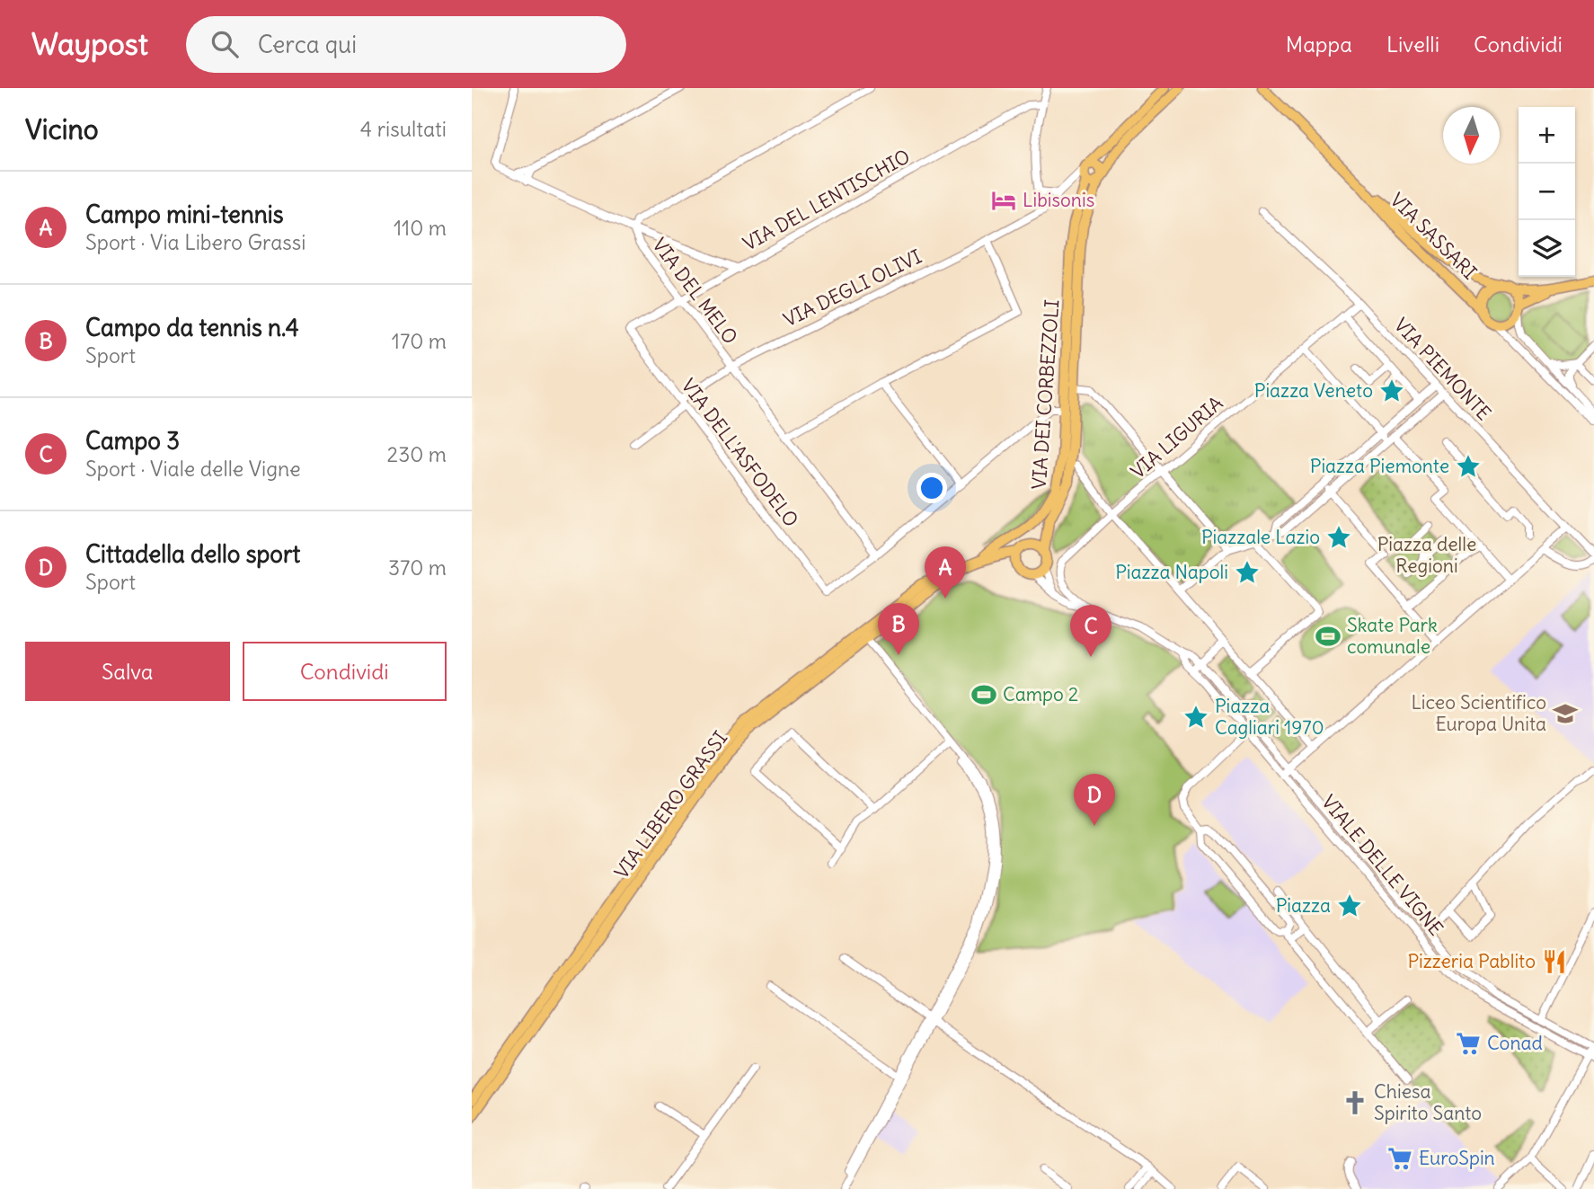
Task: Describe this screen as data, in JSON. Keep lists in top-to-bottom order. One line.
{"streets":{"main road":["VIA SASSARI","VIA DEI CORBEZZOLI","VIA LIBERO GRASSI"],"street":["VIA DEL LENTISCHIO","VIA DEGLI OLIVI","VIA DEL MELO","VIA PIEMONTE","VIA LIGURIA","VIA DELL'ASFODELO","VIALE DELLE VIGNE"]},"crossings":[["VIA DEL LENTISCHIO","VIA DEL MELO"],["VIA DEL LENTISCHIO","VIA DELL'ASFODELO"],["VIA DEGLI OLIVI","VIA DEL MELO"],["VIA DEGLI OLIVI","VIA DELL'ASFODELO"],["VIA DEL MELO","VIA DELL'ASFODELO"],["VIA PIEMONTE","VIA LIGURIA"],["VIA DEI CORBEZZOLI","VIALE DELLE VIGNE"],["VIA LIGURIA","VIALE DELLE VIGNE"]],"parks":["Piazza delle Regioni"],"places":{"hotel":["Libisonis"],"place":["Piazza Veneto","Piazza Piemonte","Piazzale Lazio","Piazza Napoli","Piazza Cagliari 1970","Piazza"],"sports":["Skate Park comunale","Campo 2"],"school or university":["Liceo Scientifico Europa Unita"],"restaurant":["Pizzeria Pablito"],"supermarket":["Conad","EuroSpin"],"church":["Chiesa Spirito Santo"]},"north":"bottom","page":{"header":"Waypost","search":"Cerca qui","nav":["Mappa","Livelli","Condividi"],"heading":["Vicino","4 risultati"],"map_buttons":["+","−"],"list":[{"mark":"A","name":"Campo mini-tennis","note":"Sport · Via Libero Grassi","value":"110 m"},{"mark":"B","name":"Campo da tennis n.4","note":"Sport","value":"170 m"},{"mark":"C","name":"Campo 3","note":"Sport · Viale delle Vigne","value":"230 m"},{"mark":"D","name":"Cittadella dello sport","note":"Sport","value":"370 m"}],"pins":["A","B","C","D"],"buttons":["Salva","Condividi"]}}
